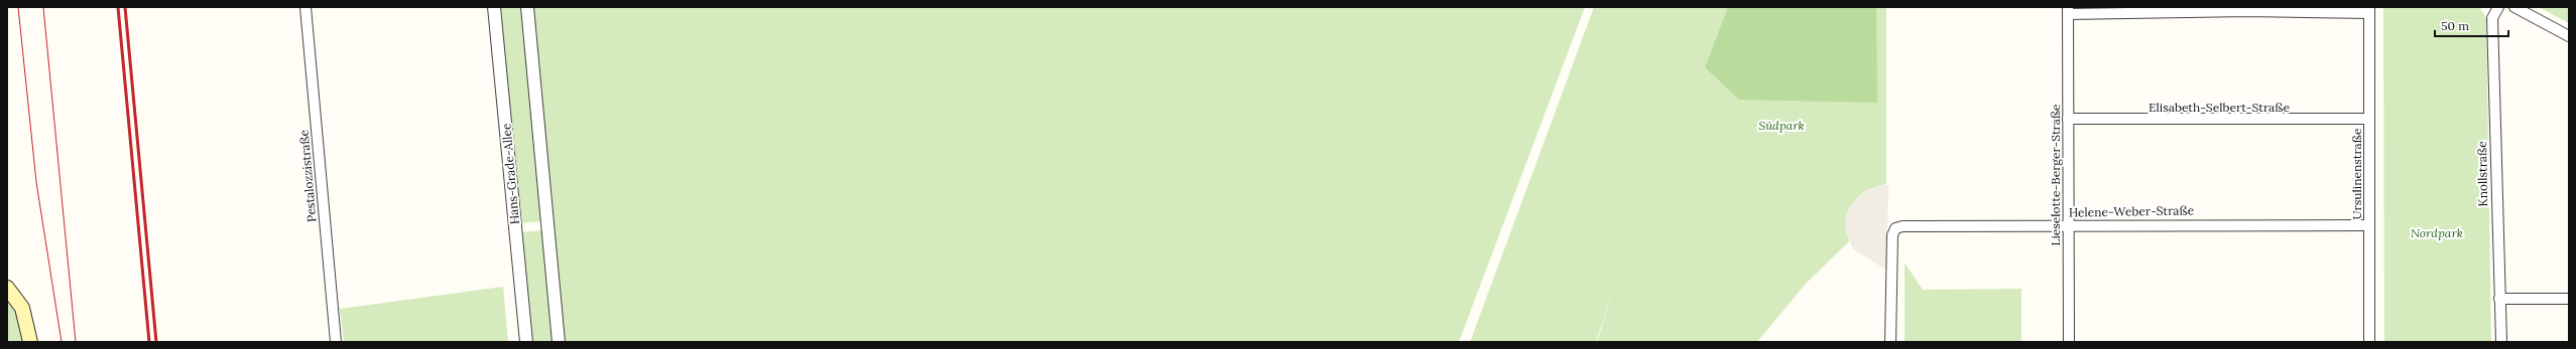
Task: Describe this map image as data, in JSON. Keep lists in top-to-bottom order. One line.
{"streets":{"street":["Elisabeth-Selbert-Straße","Hans-Grade-Allee","Ursulinenstraße","Knollstraße","Lieselotte-Berger-Straße","Pestalozzistraße","Helene-Weber-Straße"]},"crossings":[["Elisabeth-Selbert-Straße","Ursulinenstraße"],["Elisabeth-Selbert-Straße","Lieselotte-Berger-Straße"],["Ursulinenstraße","Helene-Weber-Straße"],["Lieselotte-Berger-Straße","Helene-Weber-Straße"]],"parks":["Südpark","Nordpark"],"scale_bar":"50 m"}
